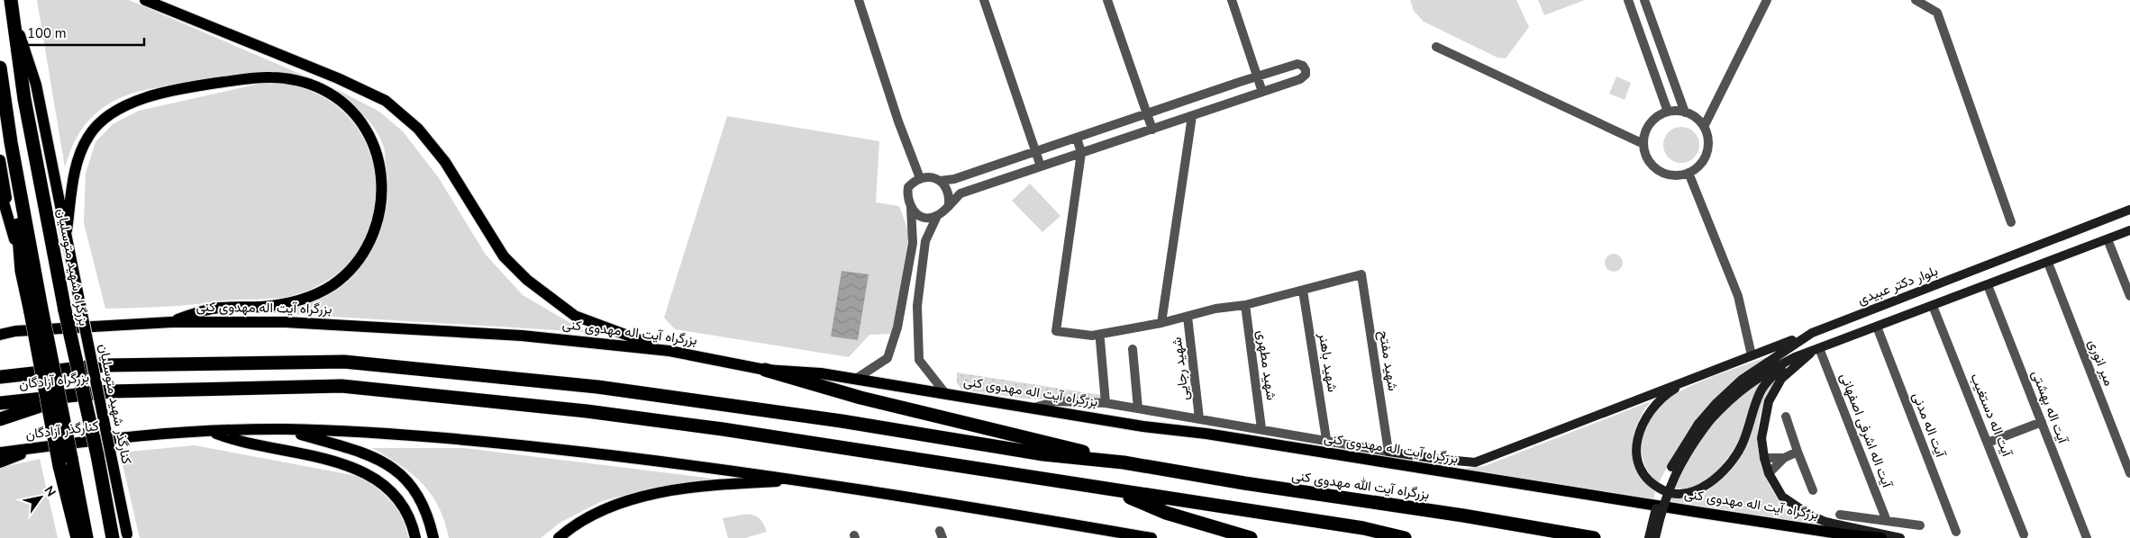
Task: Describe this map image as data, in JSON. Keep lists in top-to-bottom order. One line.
{"streets":{"highway":["بزرگراه شهید متوسلیان","بزرگراه آزادگان","بزرگراه آیت الله مهدوی کنی"],"main road":["بلوار دکتر عبیدی","بزرگراه آیت اله مهدوی کنی","کنارگذر شهید متوسلیان","کنارگذر آزادگان"],"street":["شهید مفتح","شهید باهنر","میر انوری","شهید مطهری","شهید رجایی","آیت اله بهشتی","آیت اله دستغیب","آیت اله مدنی","آیت اله اشرفی اصفهانی"]},"crossings":[["بزرگراه شهید متوسلیان","کنارگذر شهید متوسلیان"],["شهید مفتح","شهید باهنر"],["بزرگراه آزادگان","بزرگراه آیت الله مهدوی کنی"]],"scale_bar":"100 m","north":"top right"}
